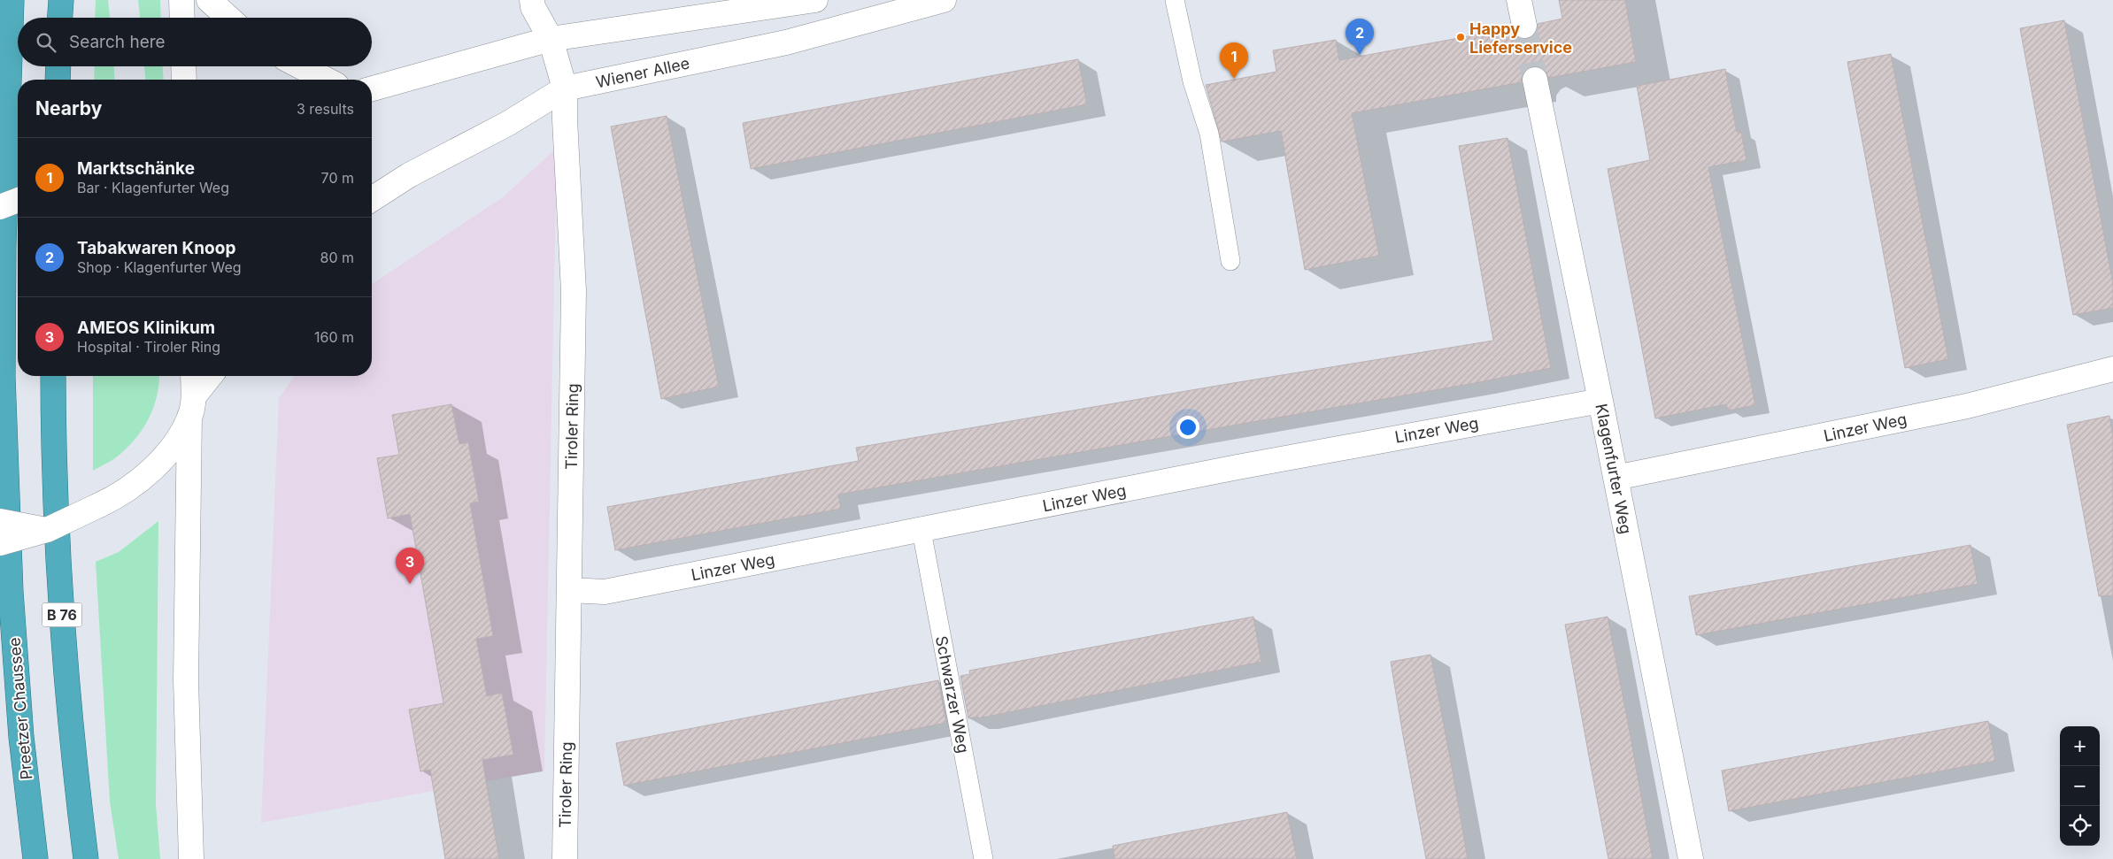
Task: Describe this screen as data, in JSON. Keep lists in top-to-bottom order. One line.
{"streets":{"highway":["B 76","Preetzer Chaussee"],"street":["Wiener Allee","Tiroler Ring","Linzer Weg","Klagenfurter Weg"],"lane":["Schwarzer Weg"]},"crossings":[["Wiener Allee","Tiroler Ring"],["Tiroler Ring","Linzer Weg"],["Linzer Weg","Klagenfurter Weg"],["Linzer Weg","Schwarzer Weg"]],"places":["Happy Lieferservice"],"page":{"search":"Search here","pins":["2","1","3"],"heading":["Nearby","3 results"],"list":[{"mark":"1","name":"Marktschänke","note":"Bar · Klagenfurter Weg","value":"70 m"},{"mark":"2","name":"Tabakwaren Knoop","note":"Shop · Klagenfurter Weg","value":"80 m"},{"mark":"3","name":"AMEOS Klinikum","note":"Hospital · Tiroler Ring","value":"160 m"}],"map_buttons":["+","−"]}}
